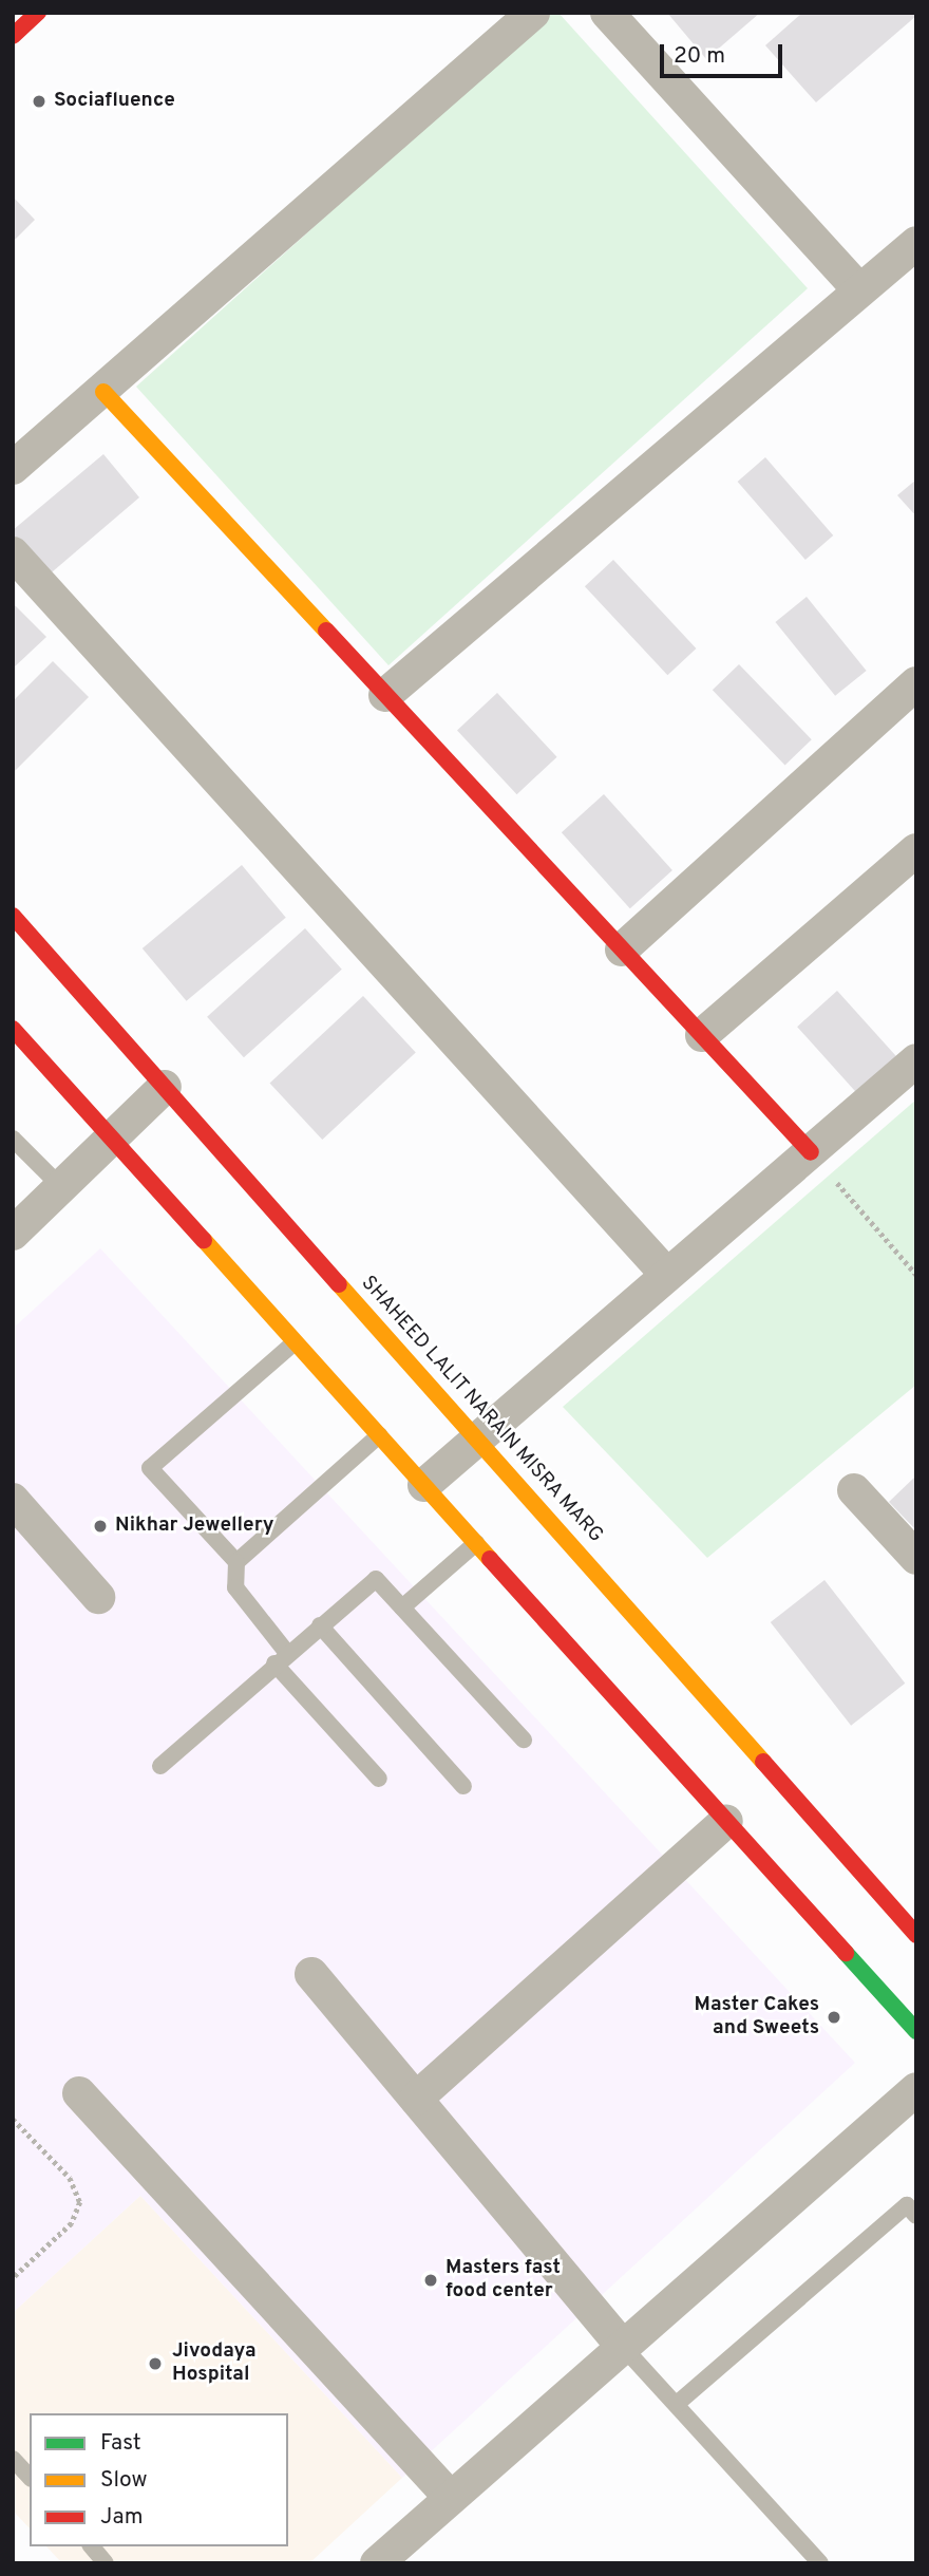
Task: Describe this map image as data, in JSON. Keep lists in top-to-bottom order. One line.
{"streets":{"street":["SHAHEED LALIT NARAIN MISRA MARG"]},"places":["Sociafluence","Nikhar Jewellery","Master Cakes and Sweets","Masters fast food center","Jivodaya Hospital"],"legend":["Fast","Slow","Jam"],"scale_bar":"20 m"}
